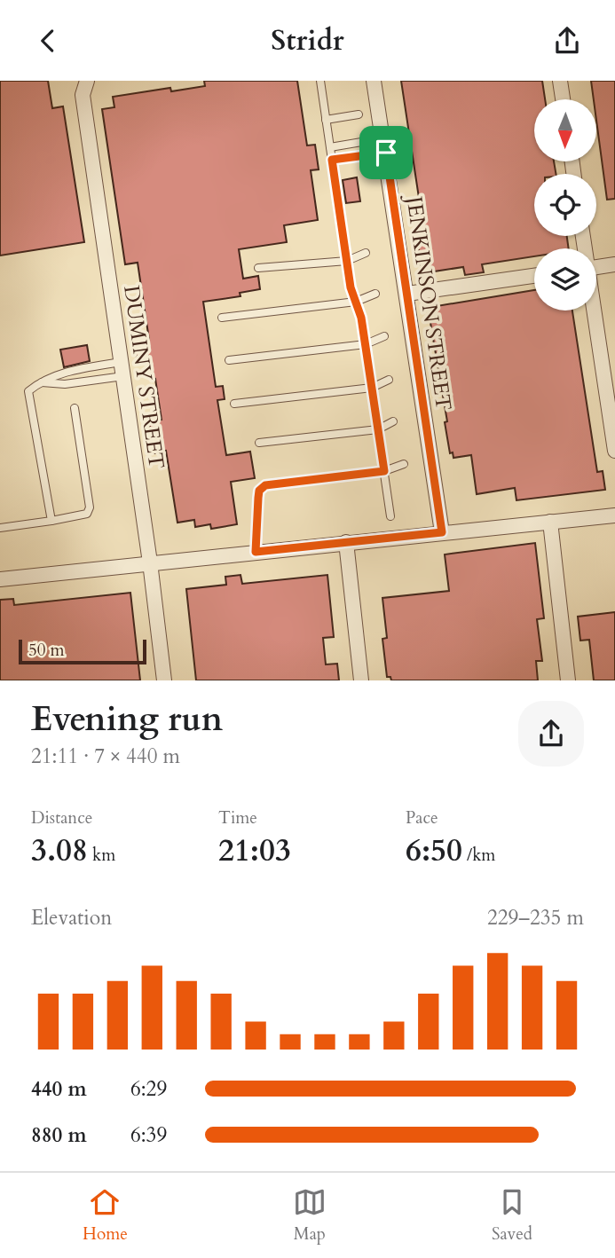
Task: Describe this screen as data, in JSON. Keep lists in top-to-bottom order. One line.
{"streets":{"street":["JENKINSON STREET","DUMINY STREET"]},"scale_bar":"50 m","north":"bottom","page":{"header":"Stridr","scale":"50 m","heading":["Evening run","21:11 · 7 × 440 m"],"stats":[["Distance","3.08 km"],["Time","21:03"],["Pace","6:50 /km"]],"chart":["Elevation","229–235 m"],"list":[{"name":"440 m","note":"6:29"},{"name":"880 m","note":"6:39"}],"tabs":["Home","Map","Saved"]}}
